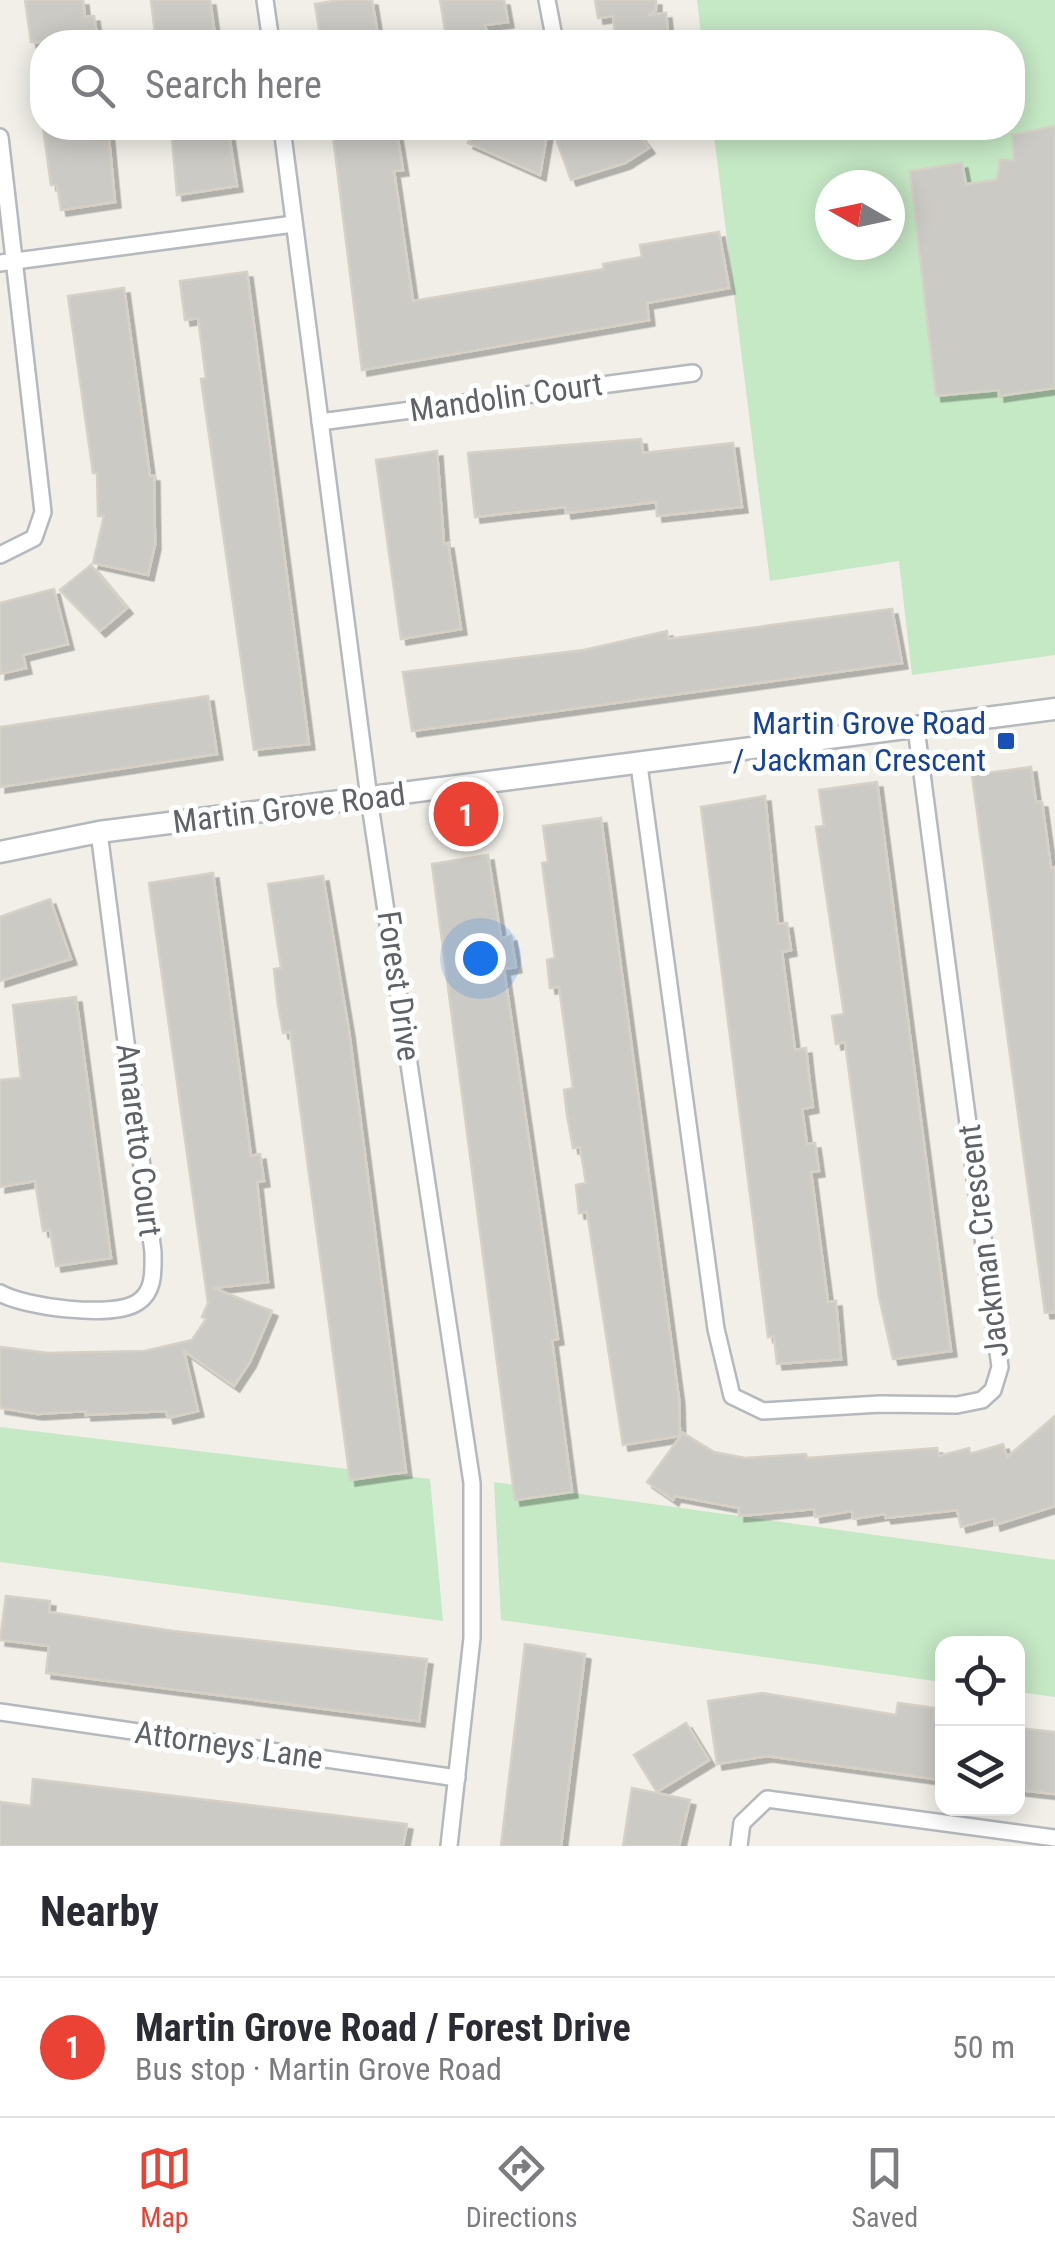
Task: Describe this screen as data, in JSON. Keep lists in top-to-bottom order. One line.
{"streets":{"street":["Mandolin Court","Martin Grove Road","Forest Drive","Amaretto Court","Jackman Crescent","Attorneys Lane"]},"crossings":[["Mandolin Court","Forest Drive"],["Martin Grove Road","Forest Drive"],["Martin Grove Road","Amaretto Court"],["Martin Grove Road","Jackman Crescent"],["Forest Drive","Attorneys Lane"]],"places":{"transit":["Martin Grove Road / Jackman Crescent"]},"north":"left","page":{"search":"Search here","pins":"1","heading":"Nearby","list":[{"mark":"1","name":"Martin Grove Road / Forest Drive","note":"Bus stop · Martin Grove Road","value":"50 m"}],"nav":["Map","Directions","Saved"]}}
